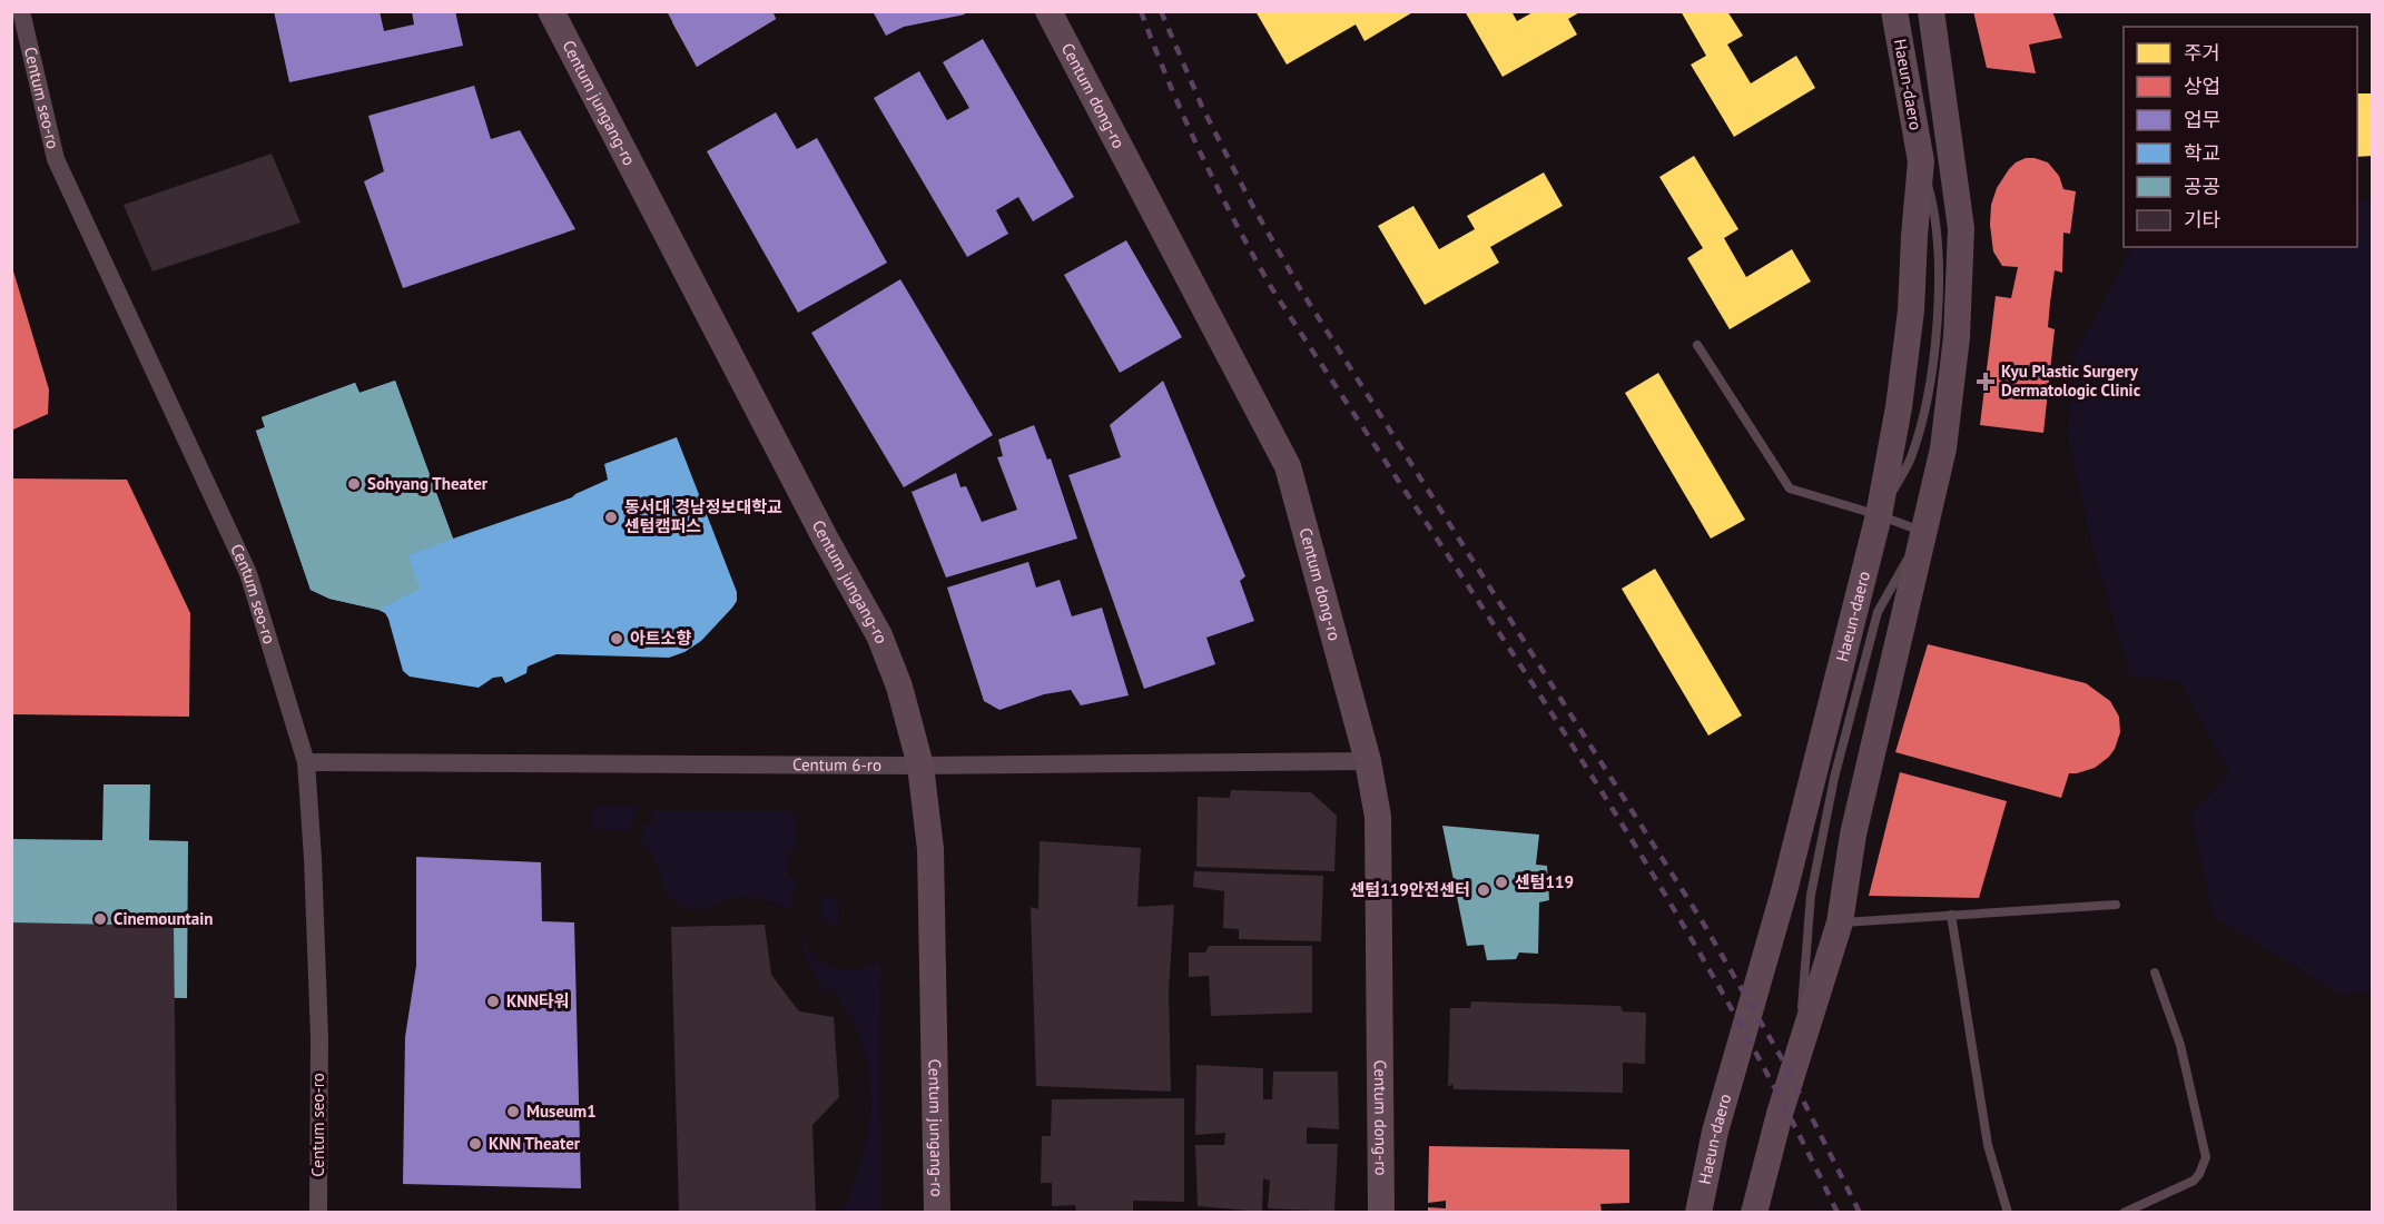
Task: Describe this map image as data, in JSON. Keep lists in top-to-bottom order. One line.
{"streets":{"main road":["Haeun-daero","Centum dong-ro","Centum jungang-ro"],"street":["Centum seo-ro","Centum 6-ro"]},"crossings":[["Centum dong-ro","Centum 6-ro"],["Centum seo-ro","Centum 6-ro"],["Centum jungang-ro","Centum 6-ro"]],"places":{"health":["Kyu Plastic Surgery Dermatologic Clinic"],"other":["Sohyang Theater","동서대 경남정보대학교 센텀캠퍼스","아트소향","센텀119","센텀119안전센터","Cinemountain","KNN타워","Museum1","KNN Theater"]},"legend":["주거","상업","업무","학교","공공","기타"]}
